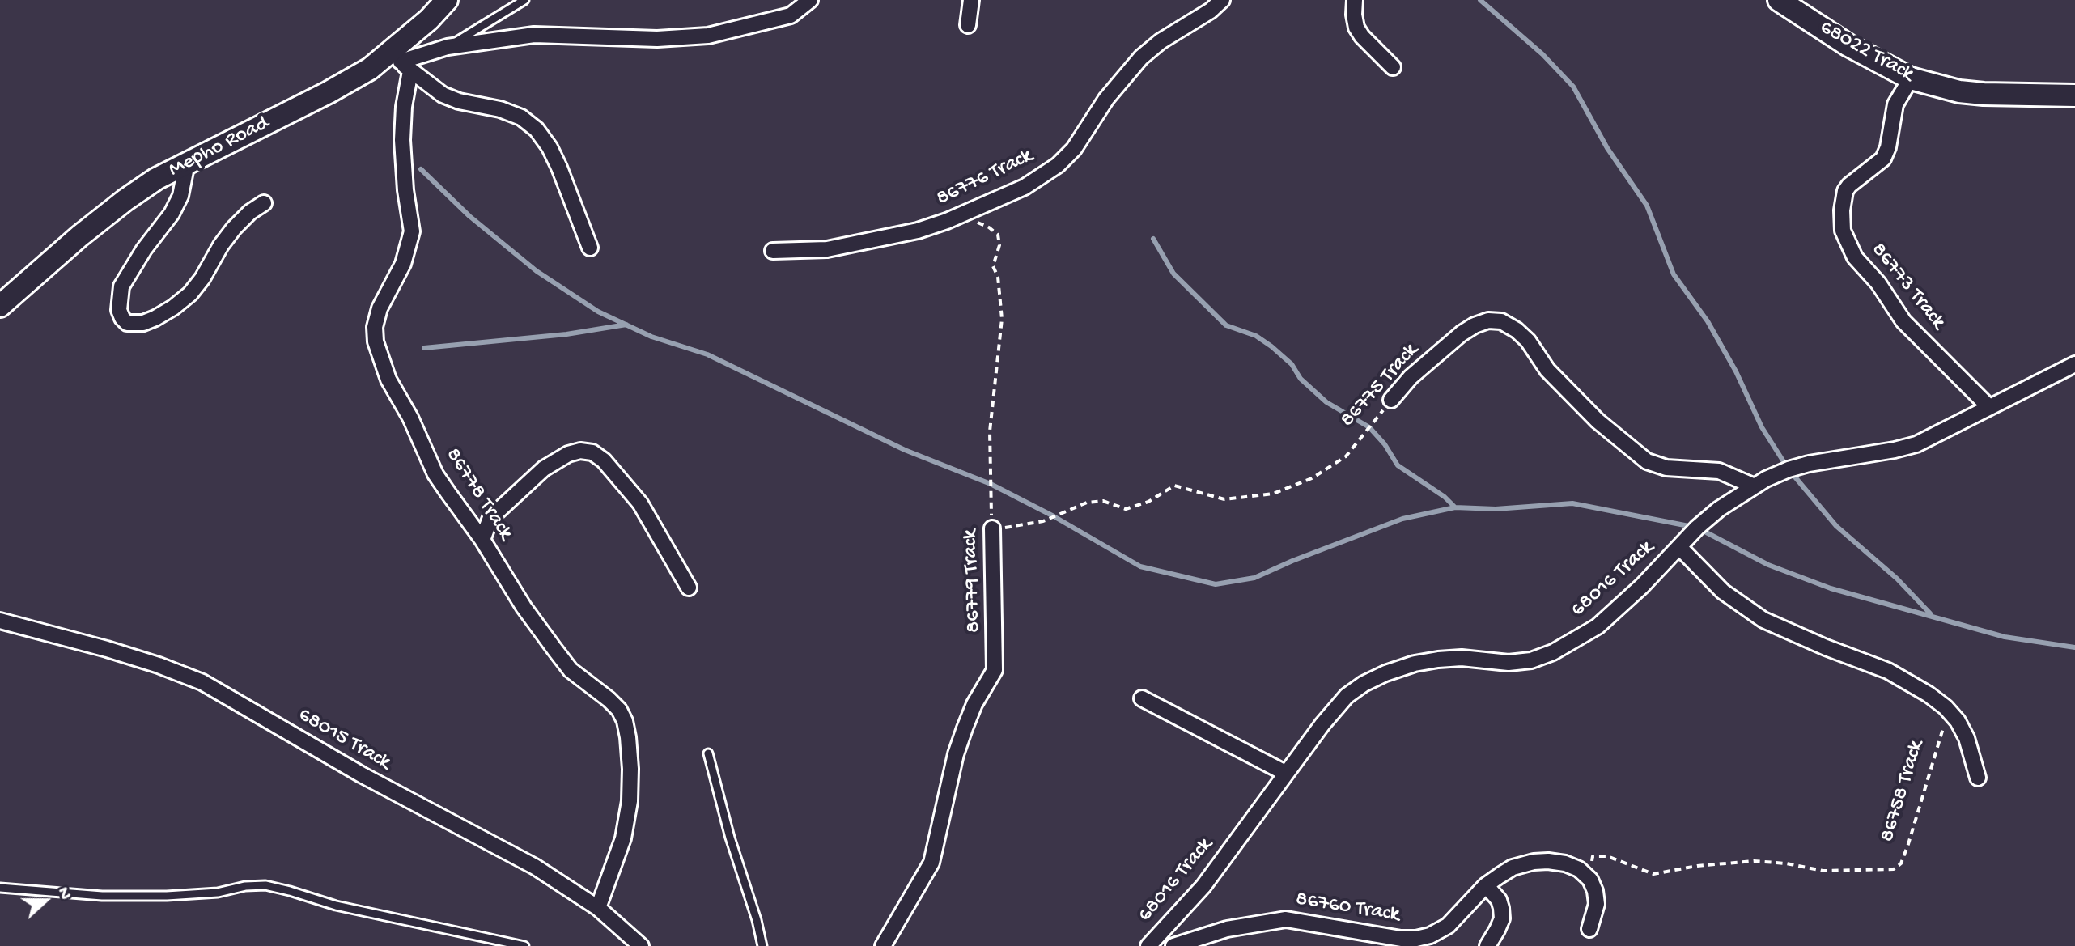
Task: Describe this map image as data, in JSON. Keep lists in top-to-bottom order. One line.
{"streets":{"street":["68022 Track","Mepho Road","86776 Track","86773 Track","86775 Track","86778 Track","68016 Track","86779 Track","68015 Track","86760 Track"],"path":["86758 Track"]},"crossings":[["68022 Track","86773 Track"],["Mepho Road","86778 Track"],["86776 Track","86779 Track"],["86773 Track","68016 Track"],["86775 Track","68016 Track"],["86775 Track","86779 Track"],["86778 Track","68015 Track"],["86758 Track","86760 Track"]],"north":"right"}
